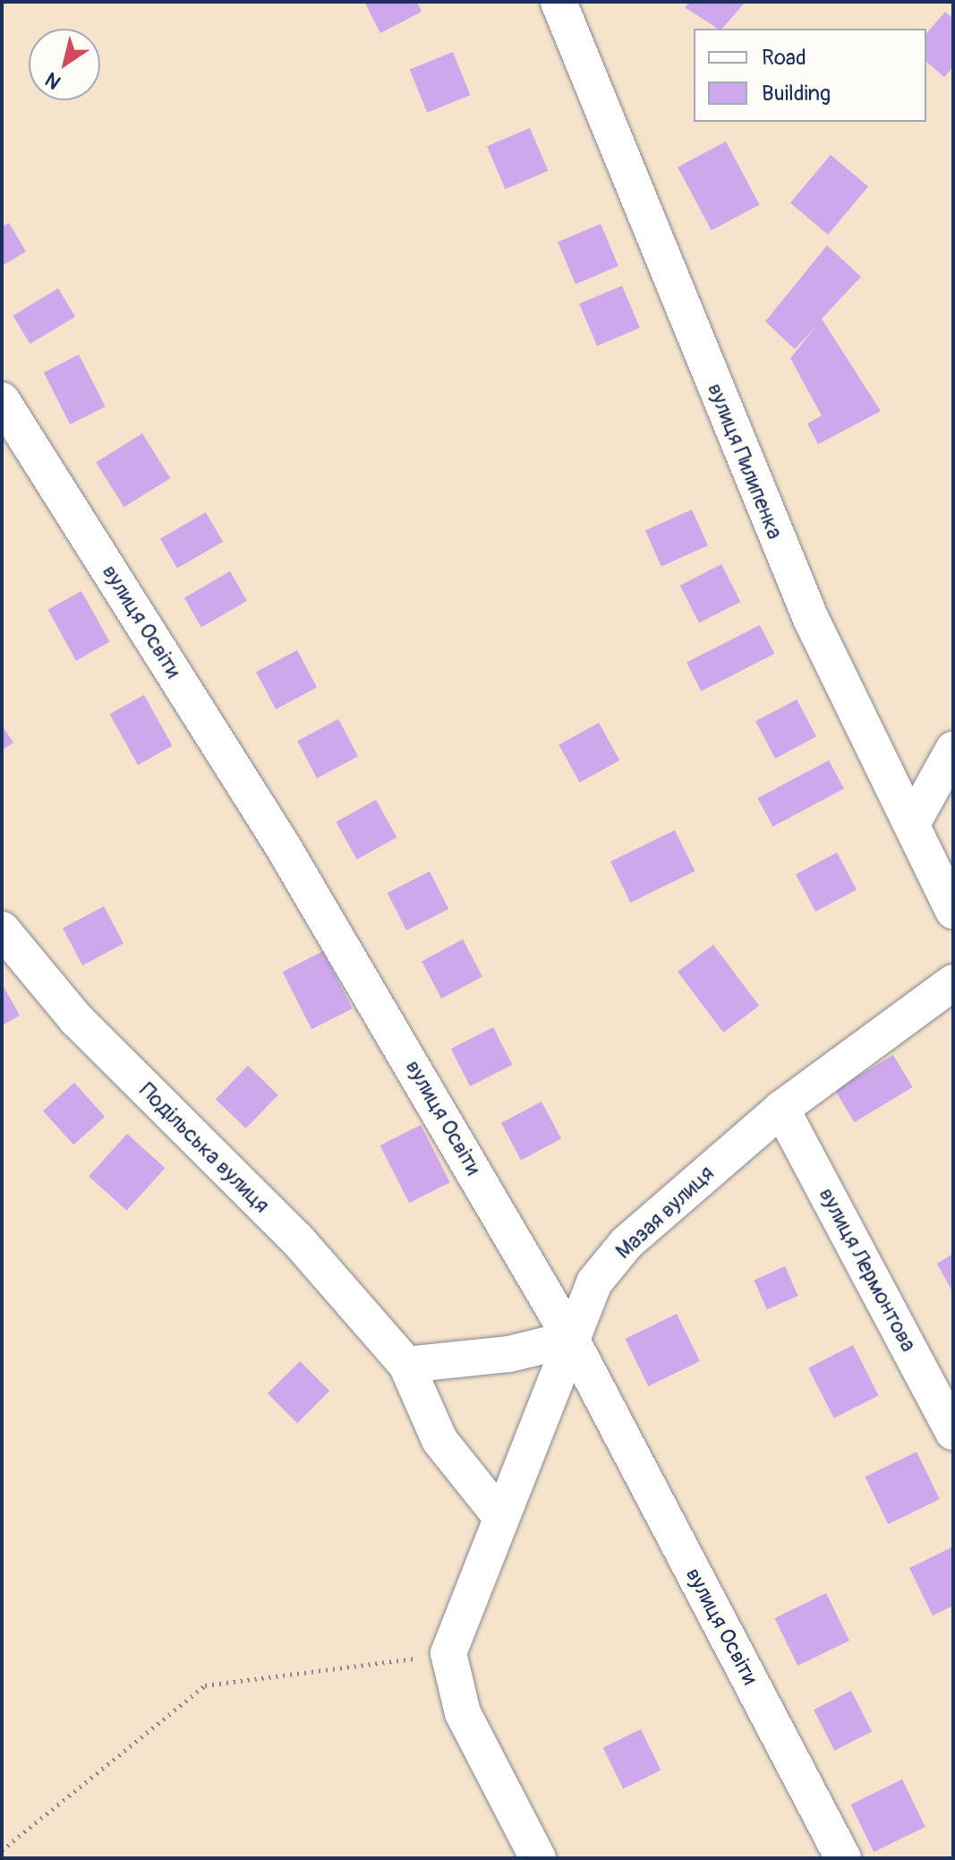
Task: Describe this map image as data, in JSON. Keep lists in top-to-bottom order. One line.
{"streets":{"street":["вулиця Пилипенка","вулиця Освіти","Подільська вулиця","Мазая вулиця","вулиця Лермонтова"]},"crossings":[["вулиця Освіти","Мазая вулиця"],["Подільська вулиця","Мазая вулиця"],["Мазая вулиця","вулиця Лермонтова"]],"legend":["Road","Building"],"north":"bottom left"}
